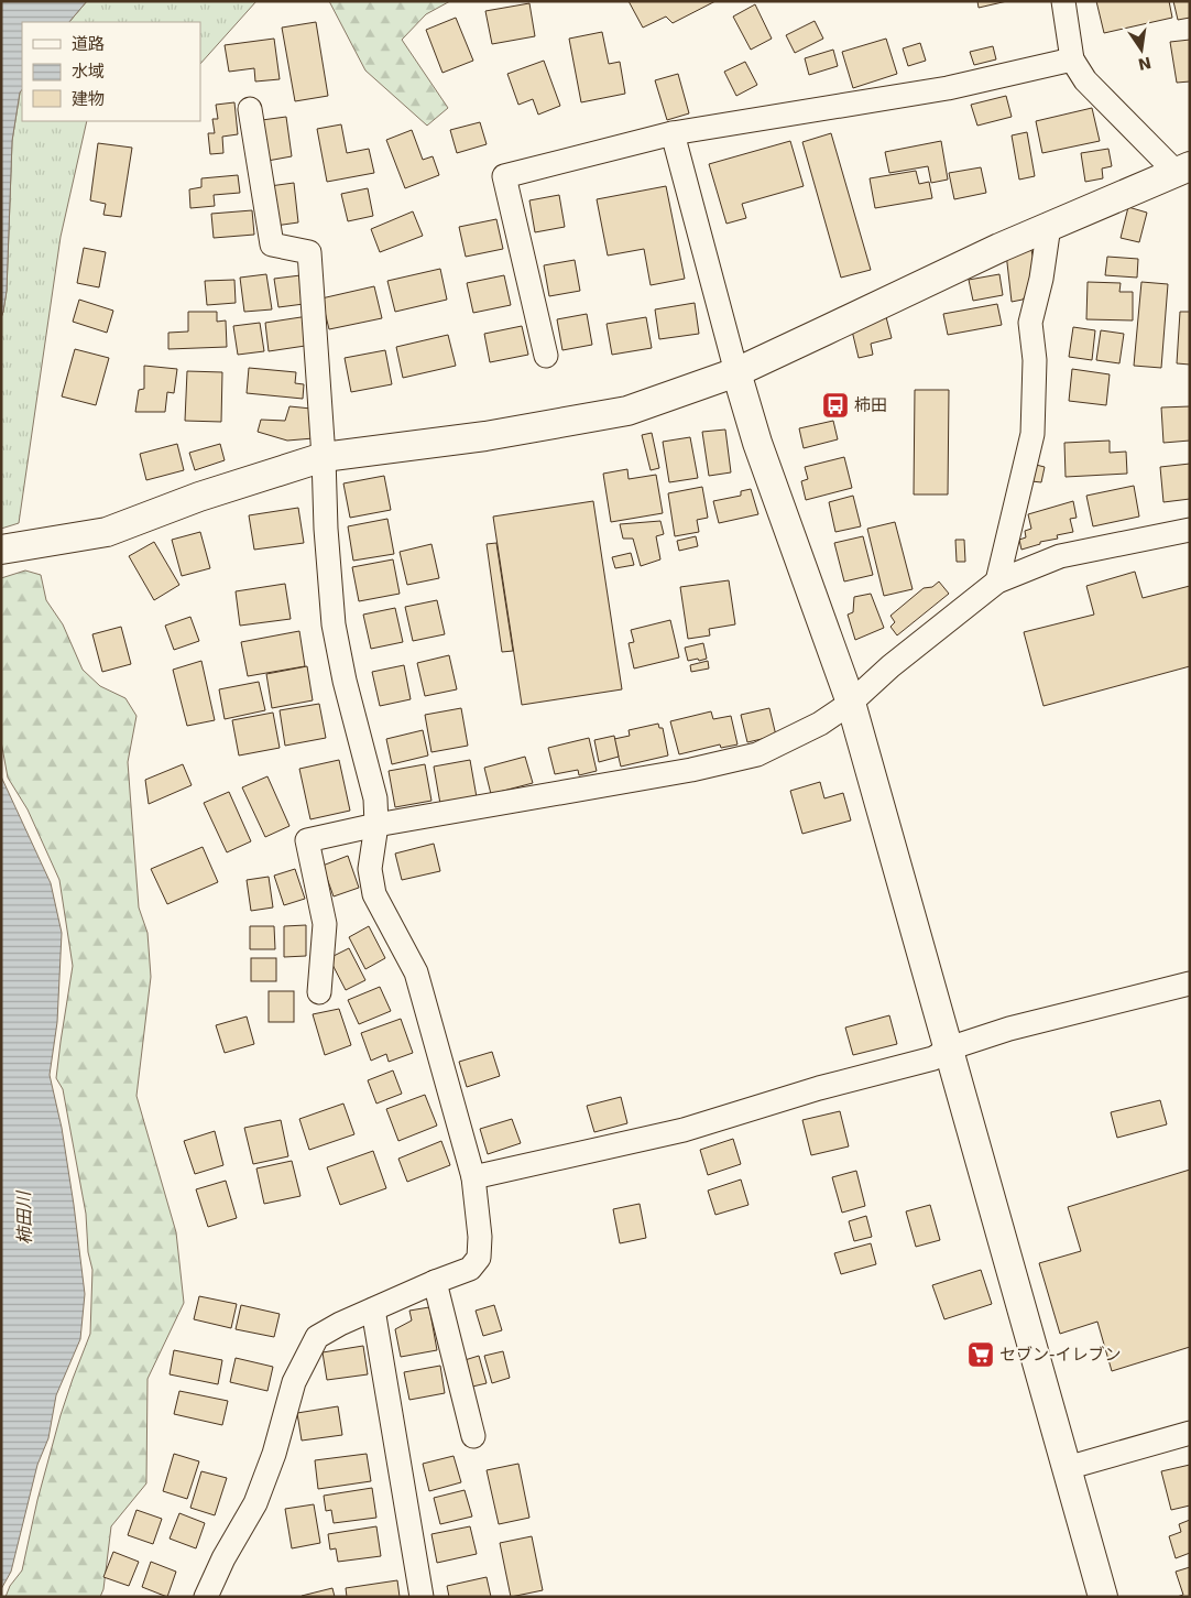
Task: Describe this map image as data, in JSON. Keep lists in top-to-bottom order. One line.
{"water":["柿田川"],"places":{"bus stop":["柿田"],"supermarket":["セブン-イレブン"]},"legend":["道路","水域","建物"],"north":"bottom"}
